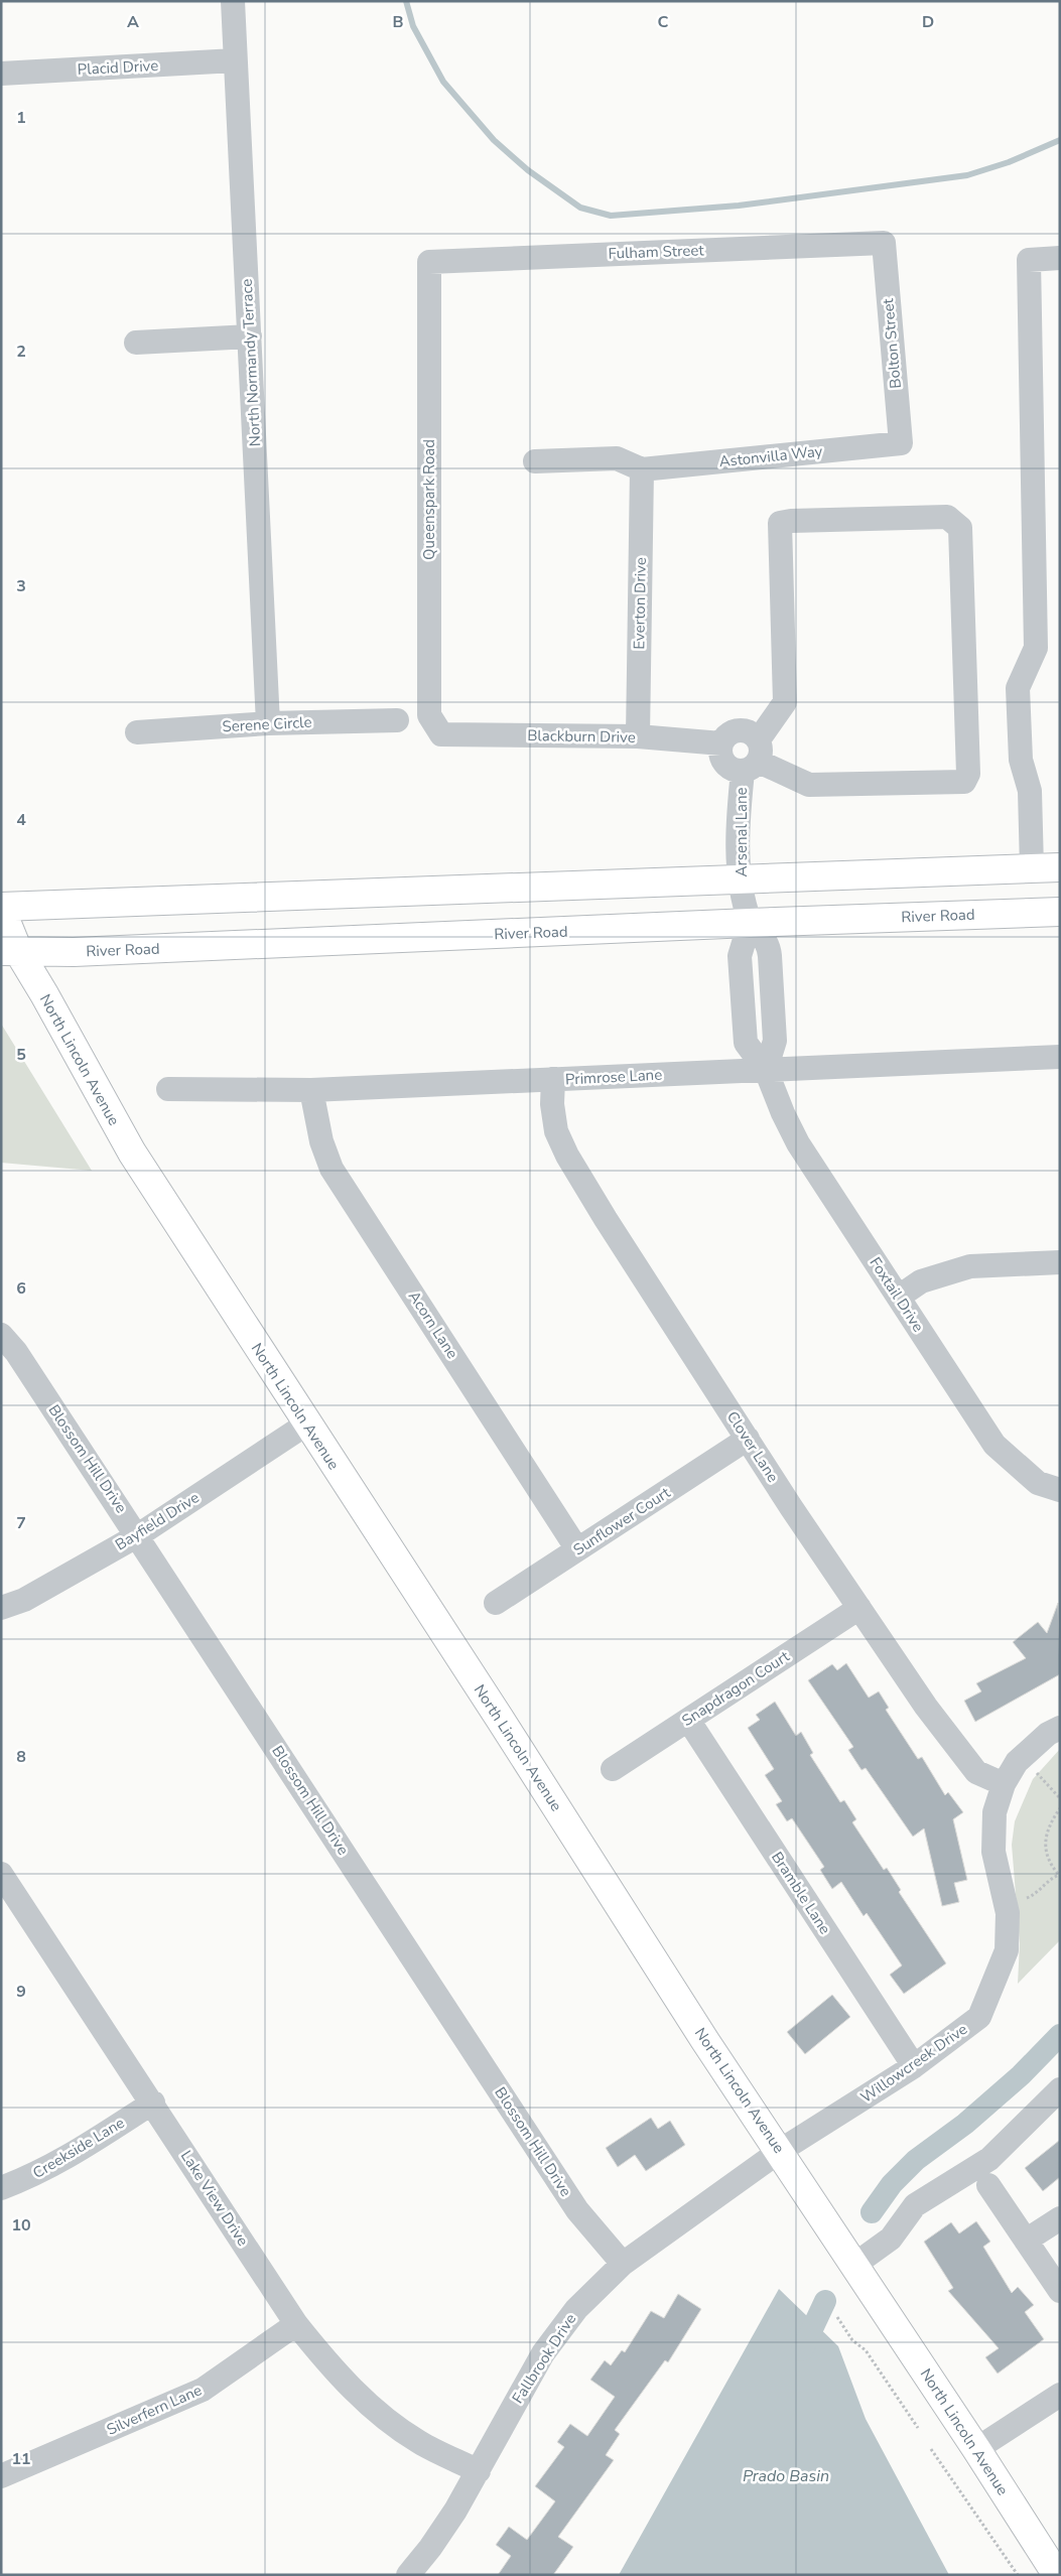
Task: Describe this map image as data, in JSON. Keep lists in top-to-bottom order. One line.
{"streets":{"main road":["River Road","North Lincoln Avenue"],"street":["Placid Drive","Fulham Street","Bolton Street","North Normandy Terrace","Astonvilla Way","Queenspark Road","Everton Drive","Serene Circle","Blackburn Drive","Arsenal Lane","Primrose Lane","Foxtail Drive","Acorn Lane","Clover Lane","Blossom Hill Drive","Bayfield Drive","Sunflower Court","Snapdragon Court","Bramble Lane","Willowcreek Drive","Creekside Lane","Lake View Drive","Fallbrook Drive","Silverfern Lane"]},"crossings":[["Placid Drive","North Normandy Terrace"],["Fulham Street","Bolton Street"],["Fulham Street","Queenspark Road"],["Bolton Street","Astonvilla Way"],["North Normandy Terrace","Serene Circle"],["Astonvilla Way","Everton Drive"],["Queenspark Road","Blackburn Drive"],["Everton Drive","Blackburn Drive"],["Blackburn Drive","Arsenal Lane"],["Arsenal Lane","River Road"],["Arsenal Lane","Foxtail Drive"],["River Road","North Lincoln Avenue"],["River Road","Foxtail Drive"],["North Lincoln Avenue","Bayfield Drive"],["North Lincoln Avenue","Willowcreek Drive"],["North Lincoln Avenue","Fallbrook Drive"],["Primrose Lane","Foxtail Drive"],["Primrose Lane","Acorn Lane"],["Primrose Lane","Clover Lane"],["Acorn Lane","Sunflower Court"],["Clover Lane","Sunflower Court"],["Clover Lane","Snapdragon Court"],["Clover Lane","Willowcreek Drive"],["Blossom Hill Drive","Bayfield Drive"],["Blossom Hill Drive","Fallbrook Drive"],["Snapdragon Court","Bramble Lane"],["Bramble Lane","Willowcreek Drive"],["Willowcreek Drive","Fallbrook Drive"],["Creekside Lane","Lake View Drive"],["Lake View Drive","Fallbrook Drive"],["Lake View Drive","Silverfern Lane"]],"water":["Prado Basin"],"grid":{"columns":["A","B","C","D"],"rows":["1","2","3","4","5","6","7","8","9","10","11"]}}
